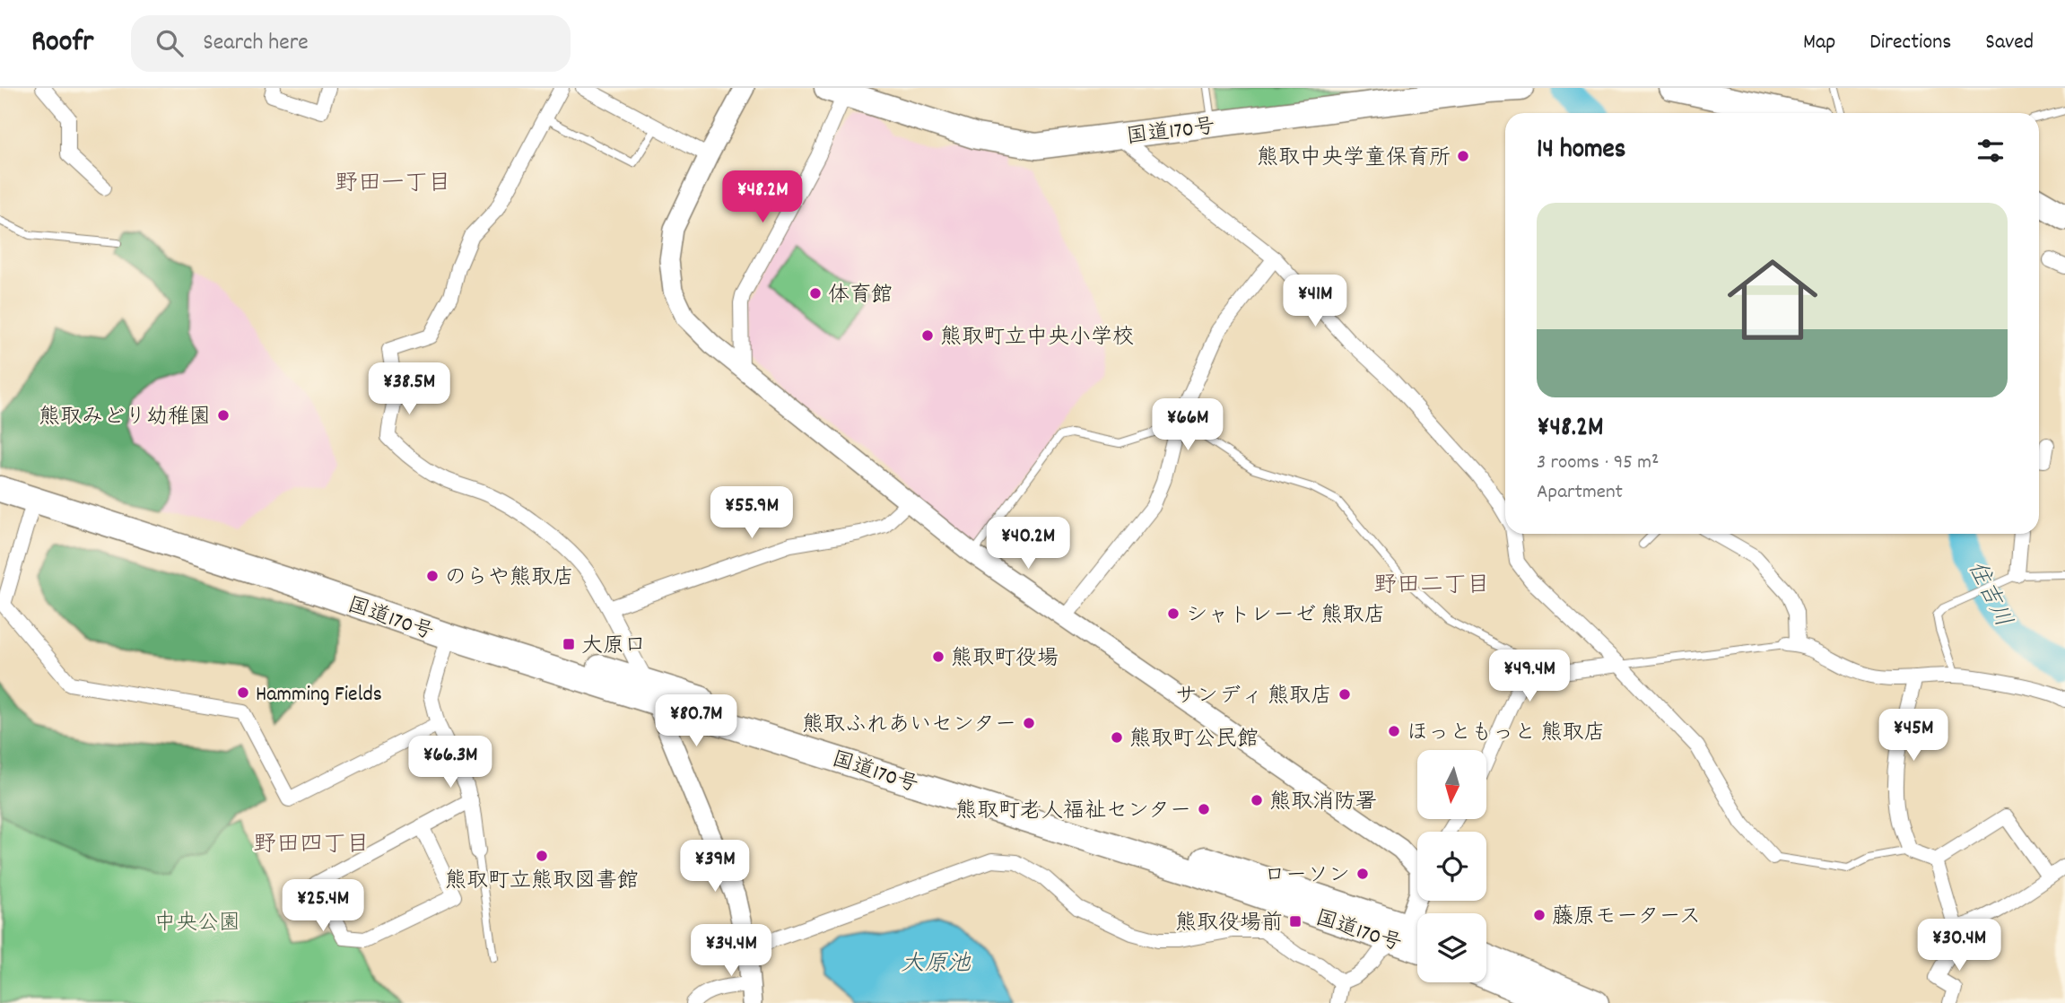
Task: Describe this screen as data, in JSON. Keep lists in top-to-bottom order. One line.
{"streets":{"highway":["国道170号"]},"districts":["野田一丁目","野田二丁目","野田四丁目"],"water":["住吉川","大原池"],"parks":["中央公園"],"places":{"other":["熊取中央学童保育所","体育館","熊取町立中央小学校","熊取みどり幼稚園","のらや熊取店","シャトレーゼ 熊取店","熊取町役場","Hamming Fields","サンディ 熊取店","熊取ふれあいセンター","ほっともっと 熊取店","熊取町公民館","熊取消防署","熊取町老人福祉センター","熊取町立熊取図書館","ローソン","藤原モータース"],"transit":["大原口","熊取役場前"]},"north":"bottom","page":{"header":"Roofr","search":"Search here","nav":["Map","Directions","Saved"],"heading":"14 homes","price":["¥48.2M","¥41M","¥38.5M","¥66M","¥55.9M","¥40.2M","¥49.4M","¥80.7M","¥45M","¥66.3M","¥39M","¥25.4M","¥30.4M","¥34.4M"],"list":[{"name":"¥48.2M","note":"3 rooms · 95 m² · Apartment"}]}}
